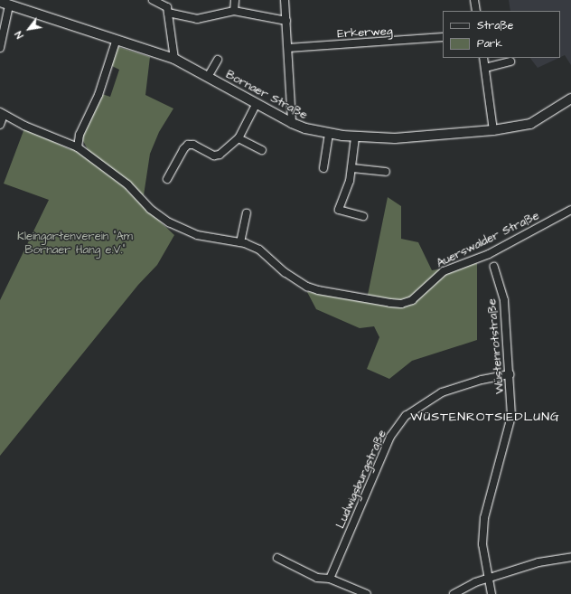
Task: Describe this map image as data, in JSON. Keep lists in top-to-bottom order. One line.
{"streets":{"main road":["Bornaer Straße"],"street":["Erkerweg","Auerswalder Straße","Wüstenrotstraße","Ludwigsburgstraße"]},"crossings":[["Wüstenrotstraße","Ludwigsburgstraße"]],"districts":["WÜSTENROTSIEDLUNG"],"parks":["Kleingartenverein \"Am Bornaer Hang e.V.\""],"legend":["Straße","Park"],"north":"bottom left"}
